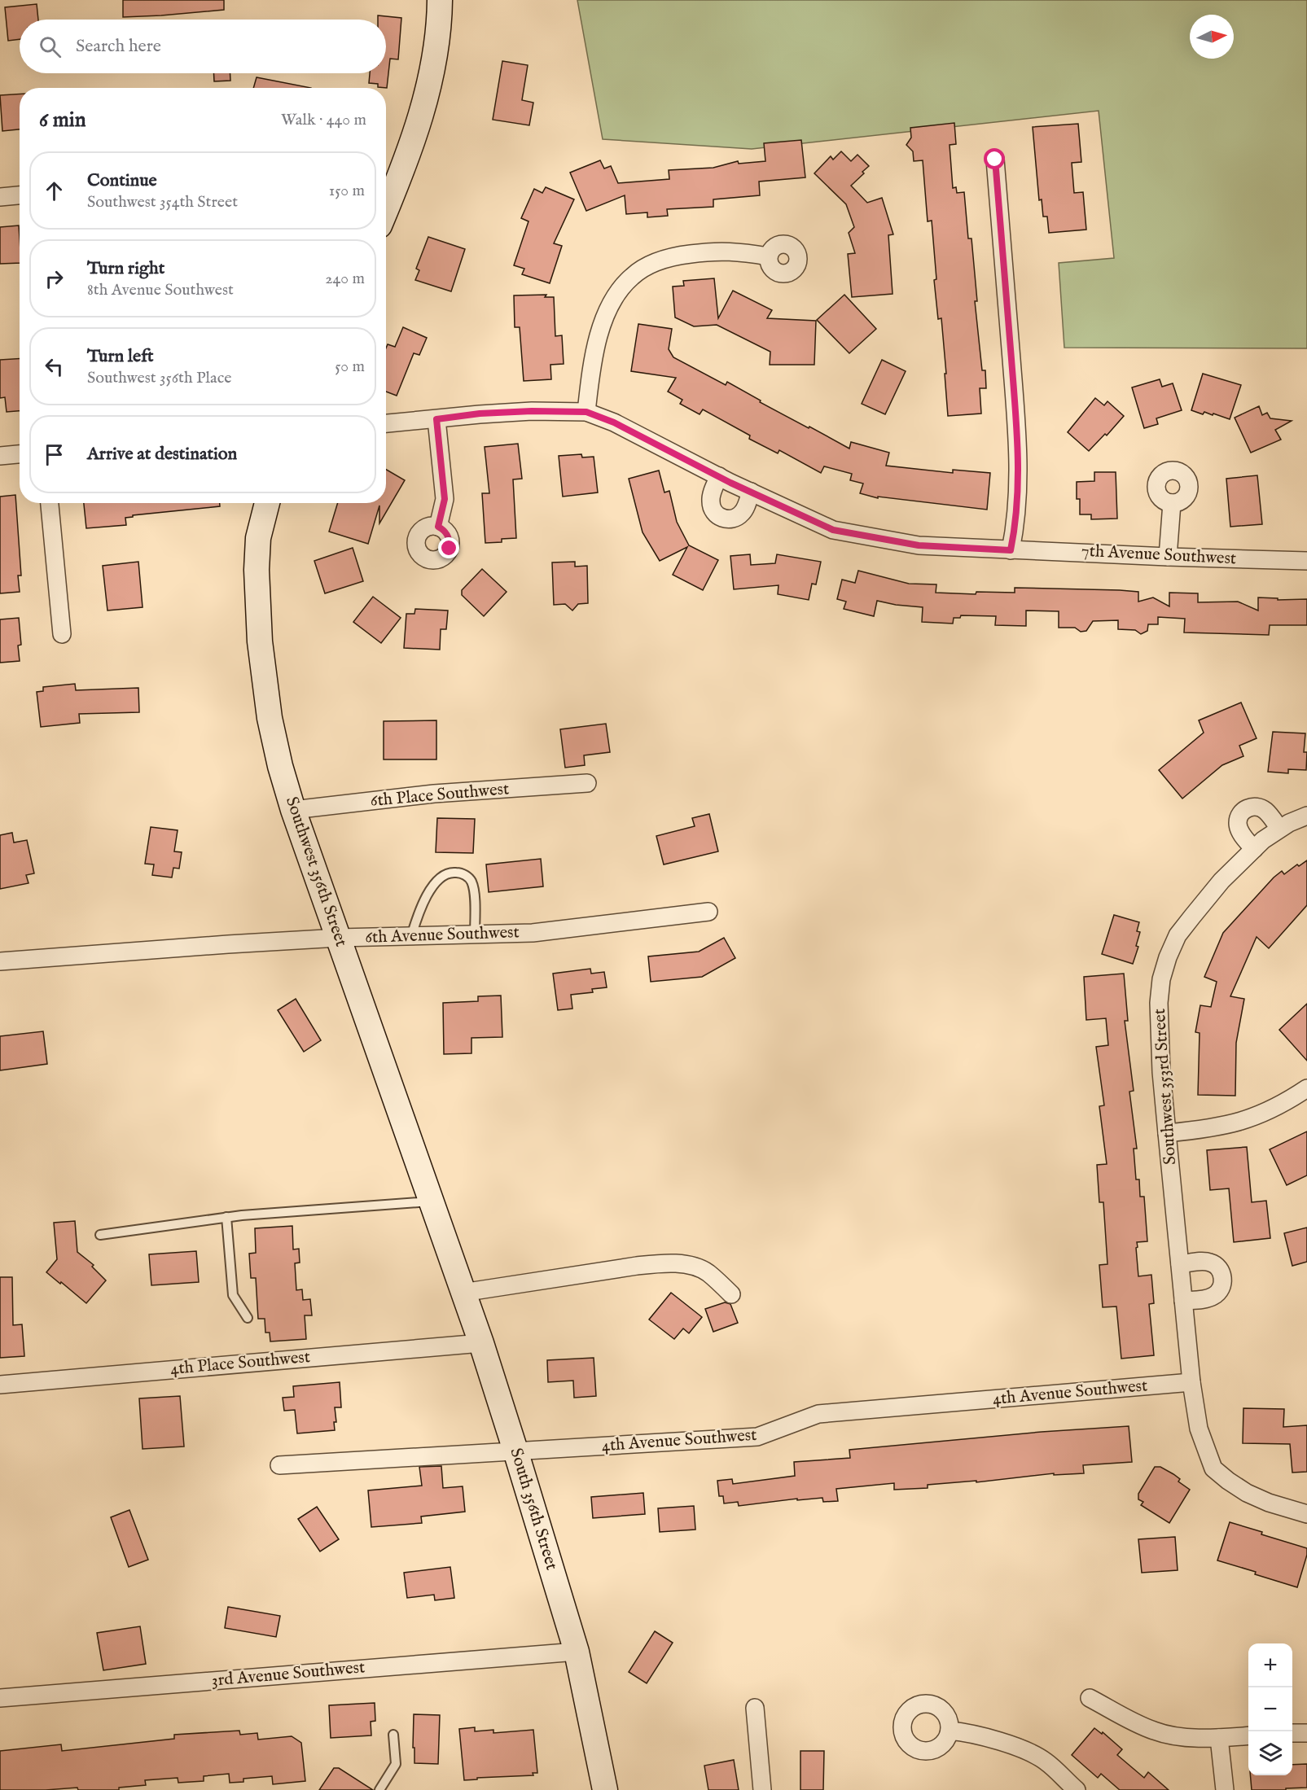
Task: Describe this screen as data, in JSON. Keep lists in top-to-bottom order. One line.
{"streets":{"main road":["Southwest 356th Street","South 356th Street"],"street":["7th Avenue Southwest","6th Place Southwest","6th Avenue Southwest","Southwest 353rd Street","4th Place Southwest","4th Avenue Southwest","3rd Avenue Southwest"]},"crossings":[["6th Place Southwest","Southwest 356th Street"],["Southwest 356th Street","6th Avenue Southwest"],["Southwest 356th Street","South 356th Street"],["Southwest 353rd Street","4th Avenue Southwest"],["4th Place Southwest","South 356th Street"],["4th Avenue Southwest","South 356th Street"],["South 356th Street","3rd Avenue Southwest"]],"north":"right","page":{"search":"Search here","heading":["6 min","Walk · 440 m"],"list":[["Continue","Southwest 354th Street","150 m"],["Turn right","8th Avenue Southwest","240 m"],["Turn left","Southwest 356th Place","50 m"],"Arrive at destination"],"map_buttons":["+","−"]}}
